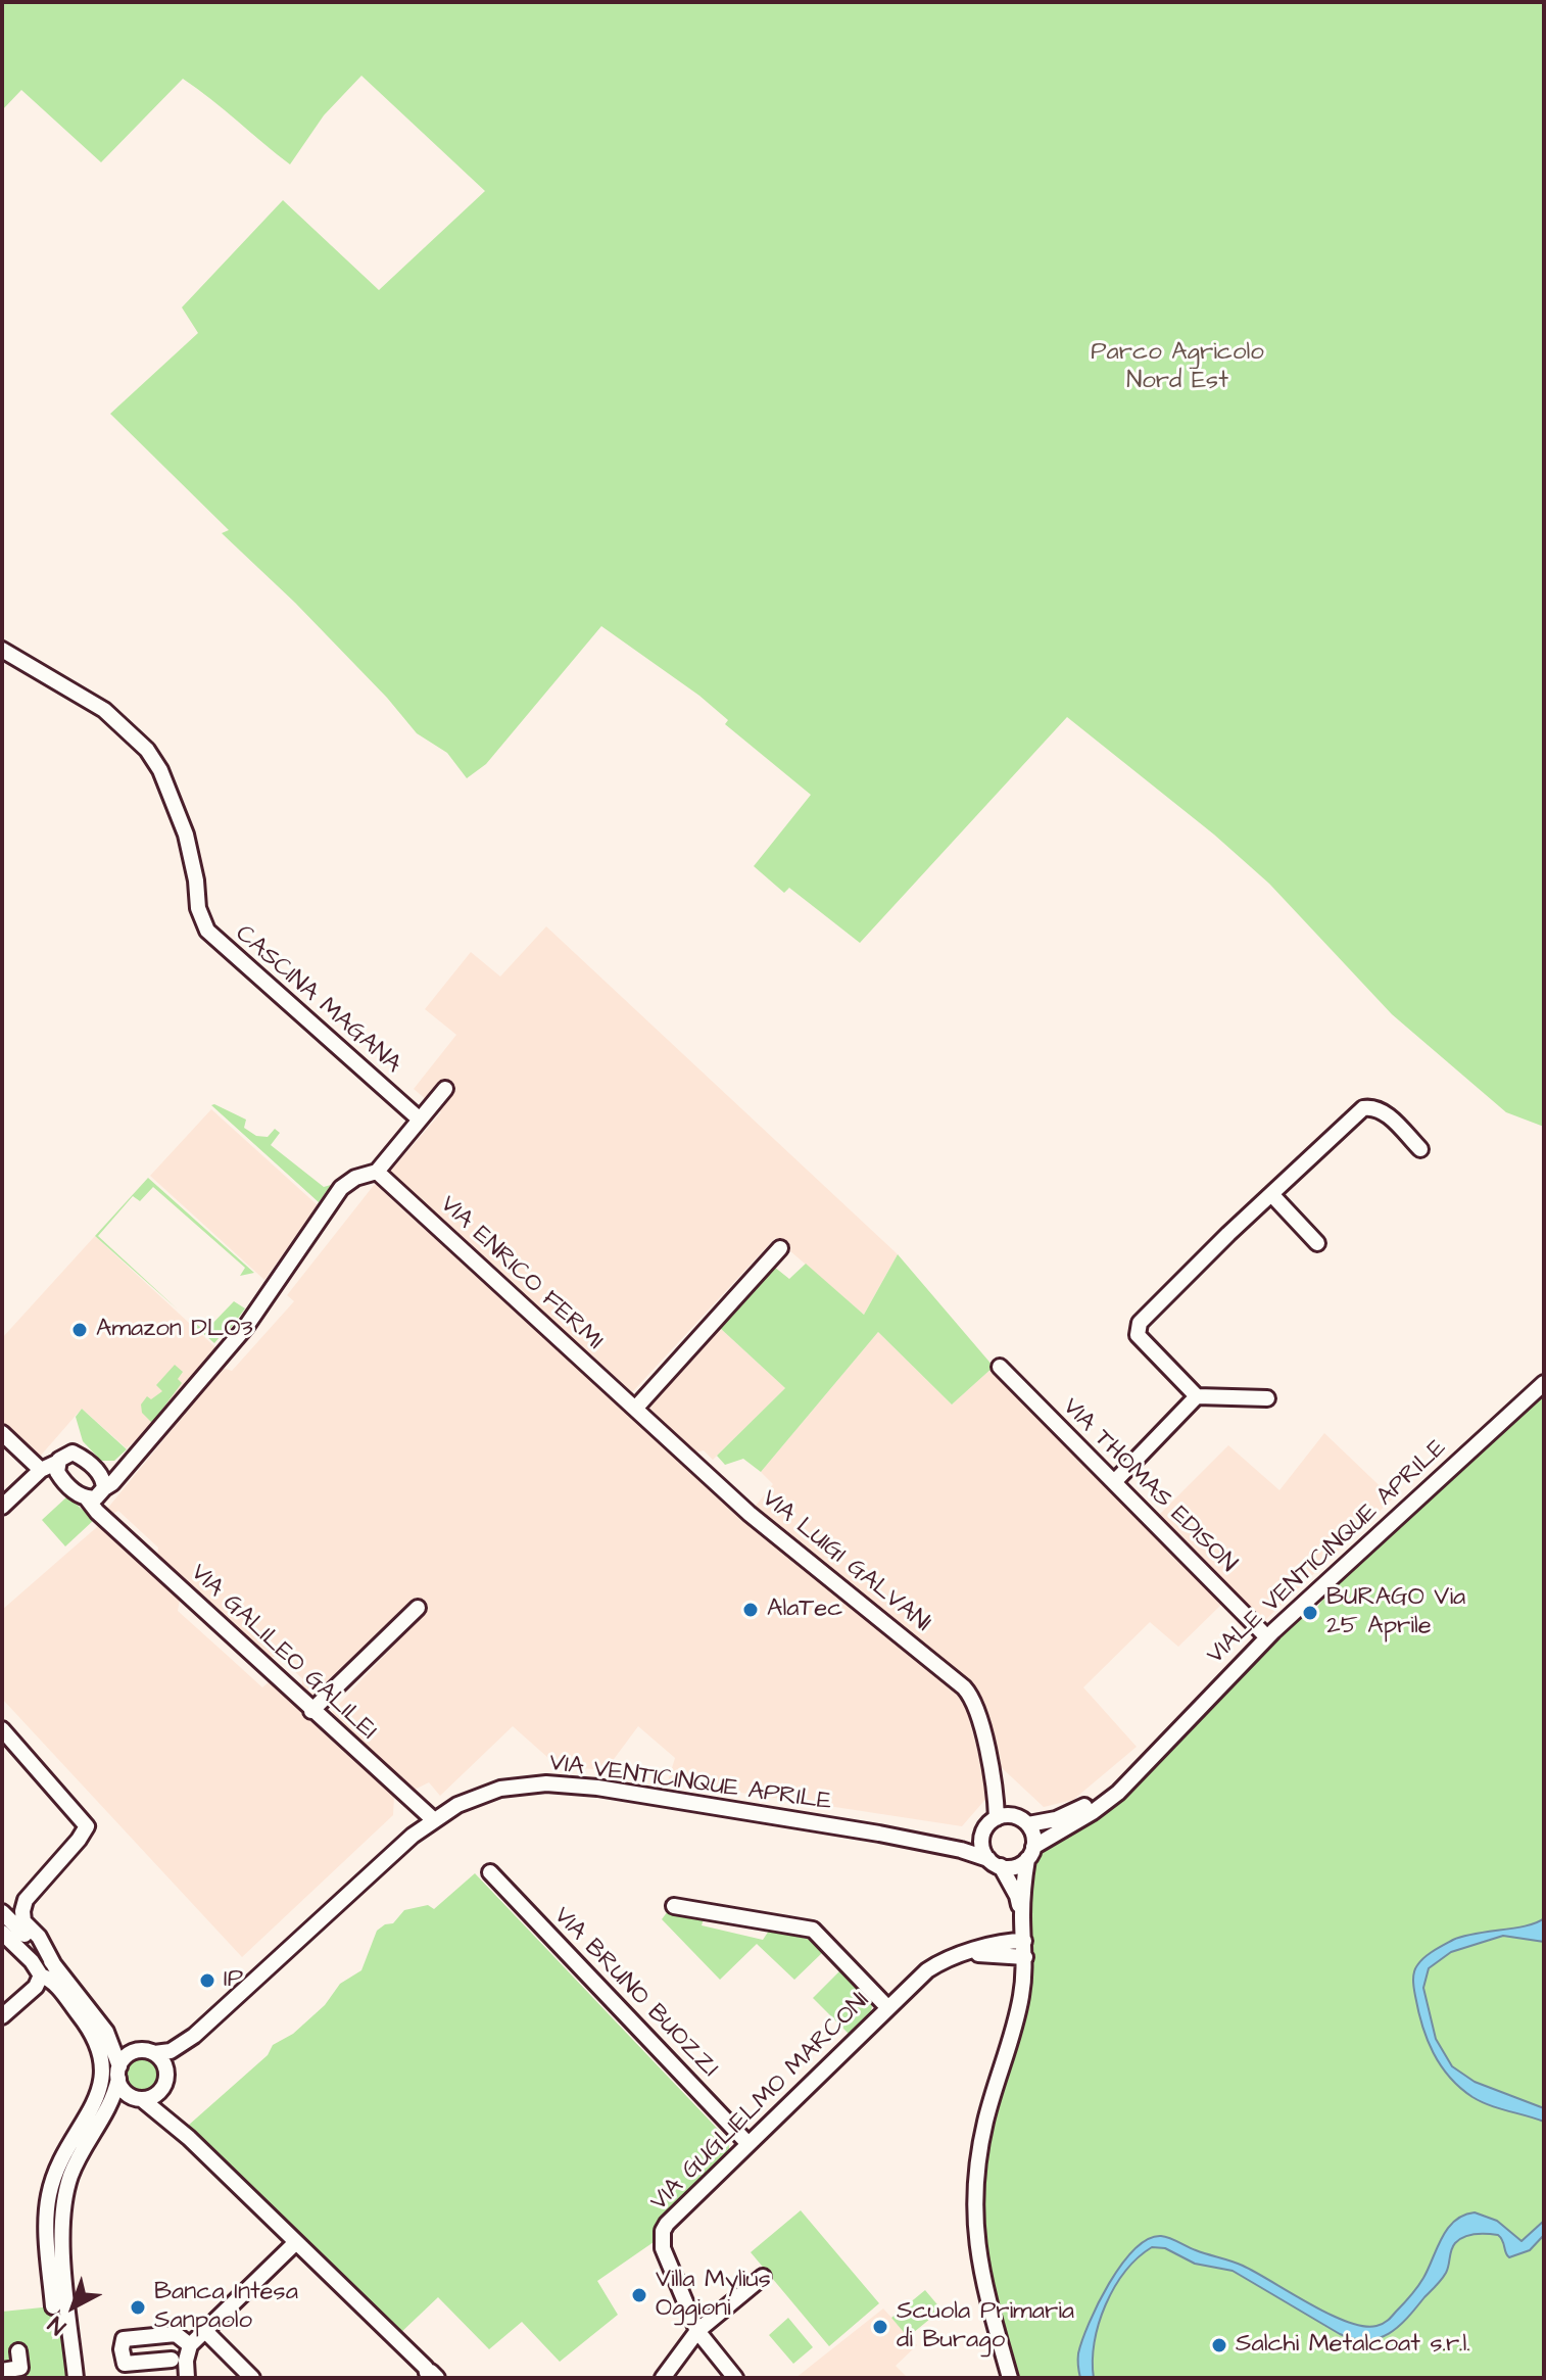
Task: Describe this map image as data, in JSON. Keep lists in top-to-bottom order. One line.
{"streets":{"street":["CASCINA MAGANA","VIA ENRICO FERMI","VIA THOMAS EDISON","VIALE VENTICINQUE APRILE","VIA LUIGI GALVANI","VIA GALILEO GALILEI","VIA VENTICINQUE APRILE","VIA BRUNO BUOZZI","VIA GUGLIELMO MARCONI"]},"crossings":[["VIA ENRICO FERMI","VIA LUIGI GALVANI"],["VIA THOMAS EDISON","VIALE VENTICINQUE APRILE"],["VIALE VENTICINQUE APRILE","VIA LUIGI GALVANI"],["VIALE VENTICINQUE APRILE","VIA VENTICINQUE APRILE"],["VIA LUIGI GALVANI","VIA VENTICINQUE APRILE"],["VIA GALILEO GALILEI","VIA VENTICINQUE APRILE"],["VIA BRUNO BUOZZI","VIA GUGLIELMO MARCONI"]],"parks":["Parco Agricolo Nord Est"],"places":["Amazon DLO3","AlaTec","BURAGO Via 25 Aprile","IP","Villa Mylius Oggioni","Banca Intesa Sanpaolo","Scuola Primaria di Burago","Salchi Metalcoat s.r.l."],"north":"bottom left"}
